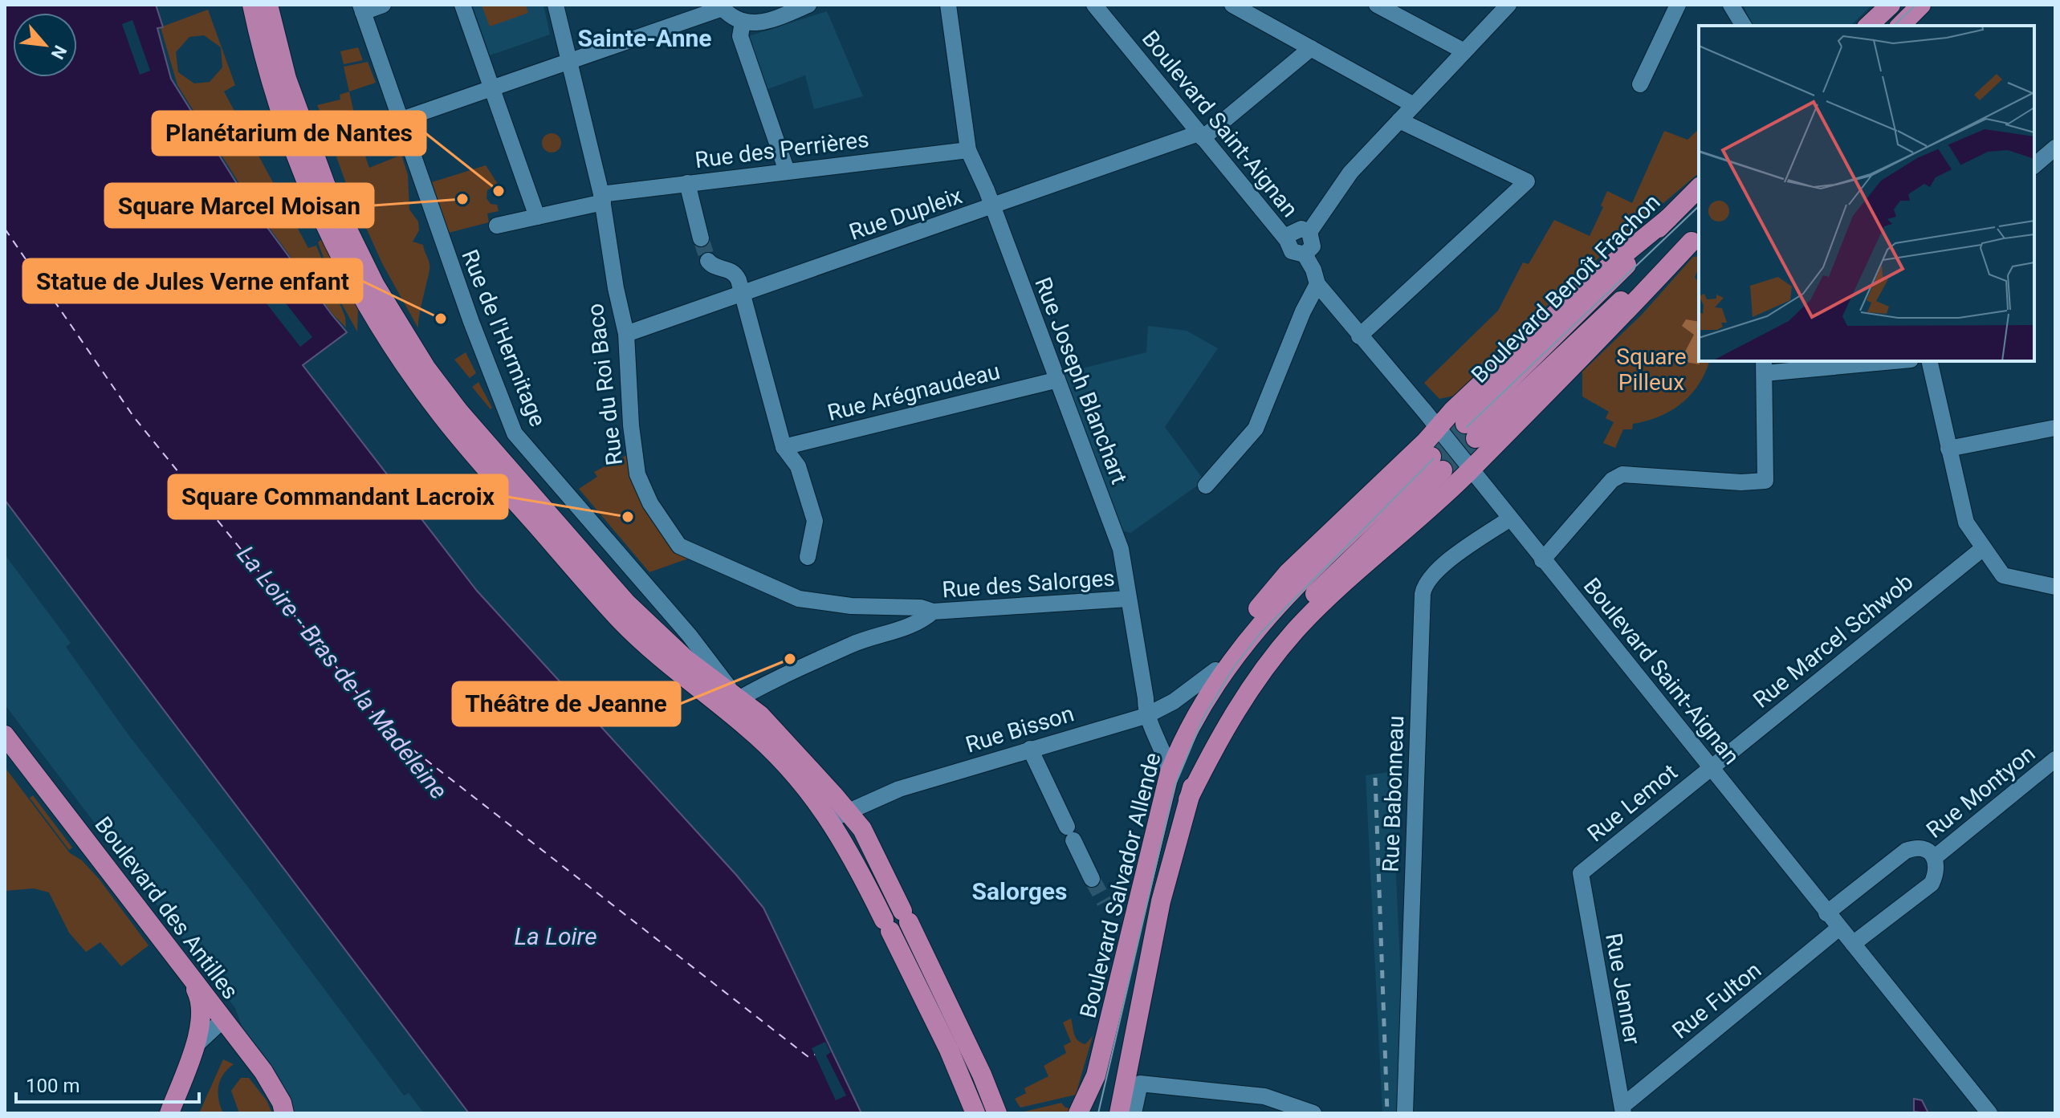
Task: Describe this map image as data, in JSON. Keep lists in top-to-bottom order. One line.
{"streets":{"main road":["Boulevard Benoît Frachon","Boulevard Salvador Allende","Boulevard des Antilles"],"street":["Boulevard Saint-Aignan","Rue des Perrières","Rue Dupleix","Rue de l'Hermitage","Rue Joseph Blanchart","Rue du Roi Baco","Rue Arégnaudeau","Rue des Salorges","Rue Marcel Schwob","Rue Bisson","Rue Montyon","Rue Babonneau","Rue Lemot","Rue Jenner","Rue Fulton"]},"crossings":[["Boulevard Saint-Aignan","Rue Dupleix"],["Boulevard Saint-Aignan","Rue Marcel Schwob"],["Boulevard Saint-Aignan","Rue Babonneau"],["Boulevard Saint-Aignan","Rue Lemot"],["Boulevard Saint-Aignan","Rue Fulton"],["Rue des Perrières","Rue Joseph Blanchart"],["Rue des Perrières","Rue du Roi Baco"],["Rue Dupleix","Rue Joseph Blanchart"],["Rue Dupleix","Rue du Roi Baco"],["Rue de l'Hermitage","Rue des Salorges"],["Rue Joseph Blanchart","Rue Arégnaudeau"],["Rue Joseph Blanchart","Rue des Salorges"],["Rue Joseph Blanchart","Rue Bisson"],["Rue Joseph Blanchart","Boulevard Salvador Allende"],["Rue du Roi Baco","Rue des Salorges"],["Rue Marcel Schwob","Rue Lemot"],["Rue Lemot","Rue Jenner"],["Rue Jenner","Rue Fulton"]],"districts":["Sainte-Anne","Salorges"],"water":["La Loire - Bras de la Madeleine","La Loire"],"parks":["Square Pilleux"],"places":["Planétarium de Nantes","Square Marcel Moisan","Statue de Jules Verne enfant","Square Commandant Lacroix","Théâtre de Jeanne"],"scale_bar":"100 m","north":"bottom right"}
